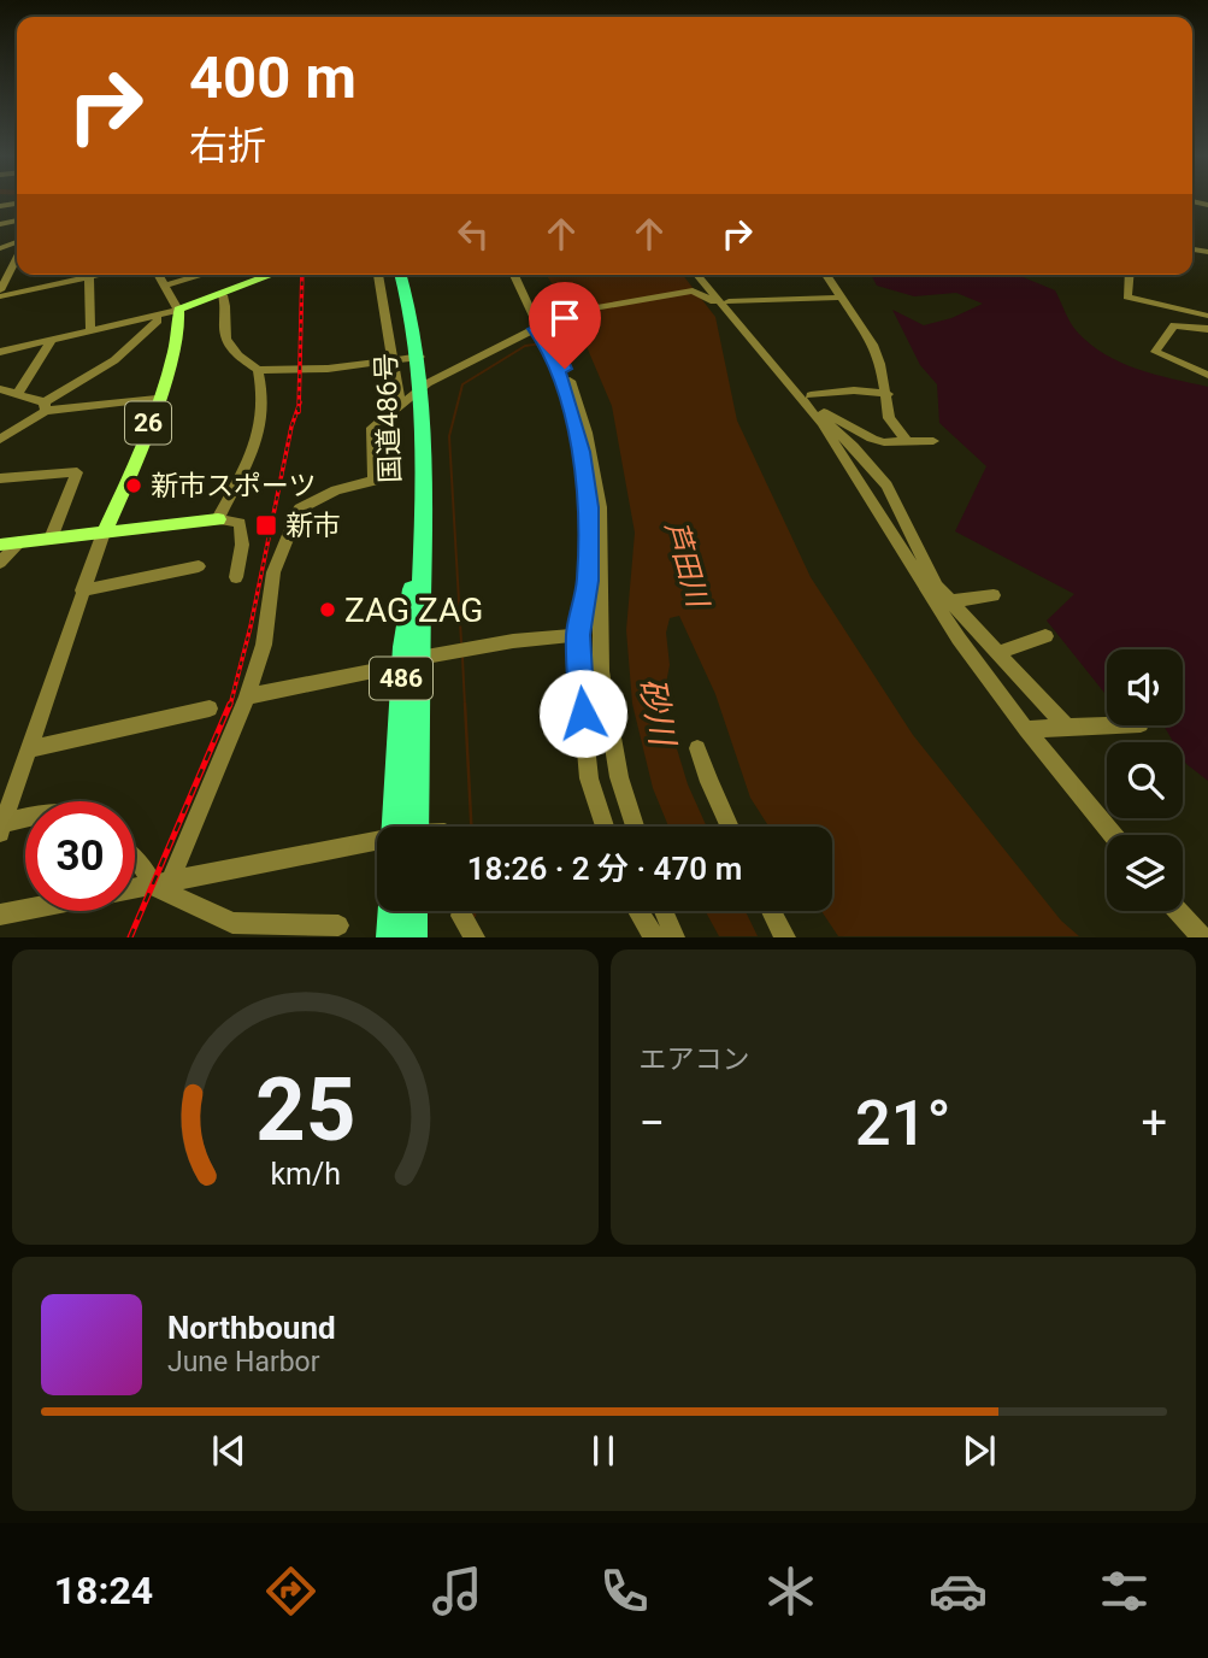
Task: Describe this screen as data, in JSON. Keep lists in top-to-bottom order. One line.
{"streets":{"highway":["国道486号","486"],"main road":["26"]},"water":["芦田川","砂川"],"places":{"other":["新市スポーツ","ZAG ZAG"],"transit":["新市"]},"page":{"turn":["400 m","右折"],"limit":"30","trip":"18:26 · 2 分 · 470 m","tile":"エアコン","heat":["−","21°","+"],"song":["Northbound","June Harbor"],"tabs":"18:24","gauge":["25","km/h"]}}
